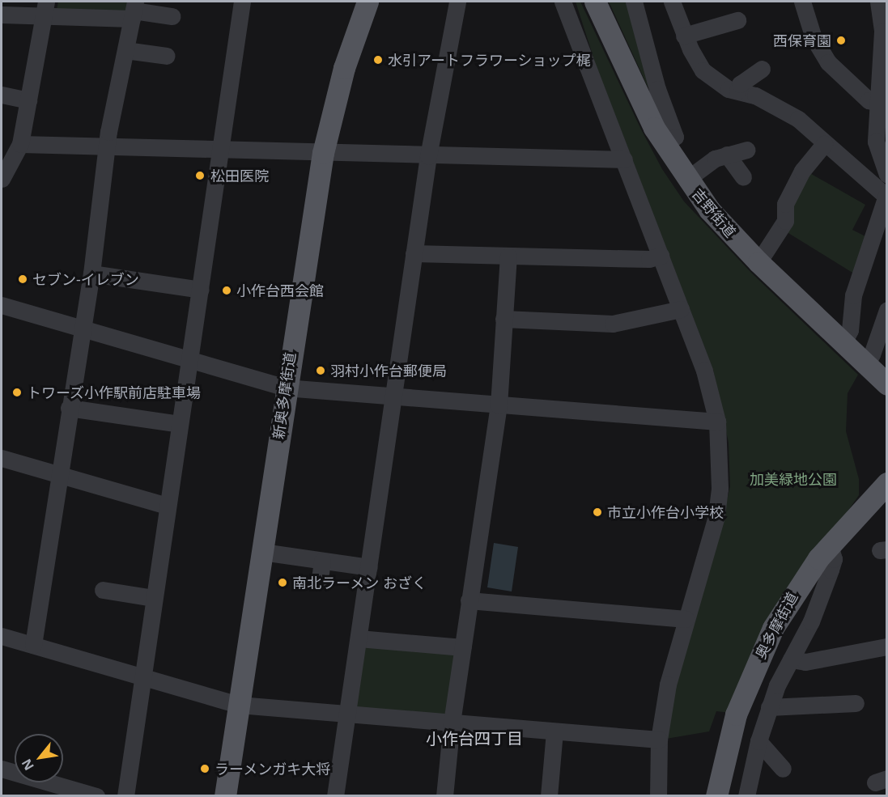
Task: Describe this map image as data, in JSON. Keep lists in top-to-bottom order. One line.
{"streets":{"main road":["吉野街道","新奥多摩街道","奥多摩街道"]},"districts":["小作台四丁目"],"parks":["加美緑地公園"],"places":["西保育園","水引アートフラワーショップ梶","松田医院","セブン-イレブン","小作台西会館","羽村小作台郵便局","トワーズ小作駅前店駐車場","市立小作台小学校","南北ラーメン おざく","ラーメンガキ大将"],"north":"bottom left"}
